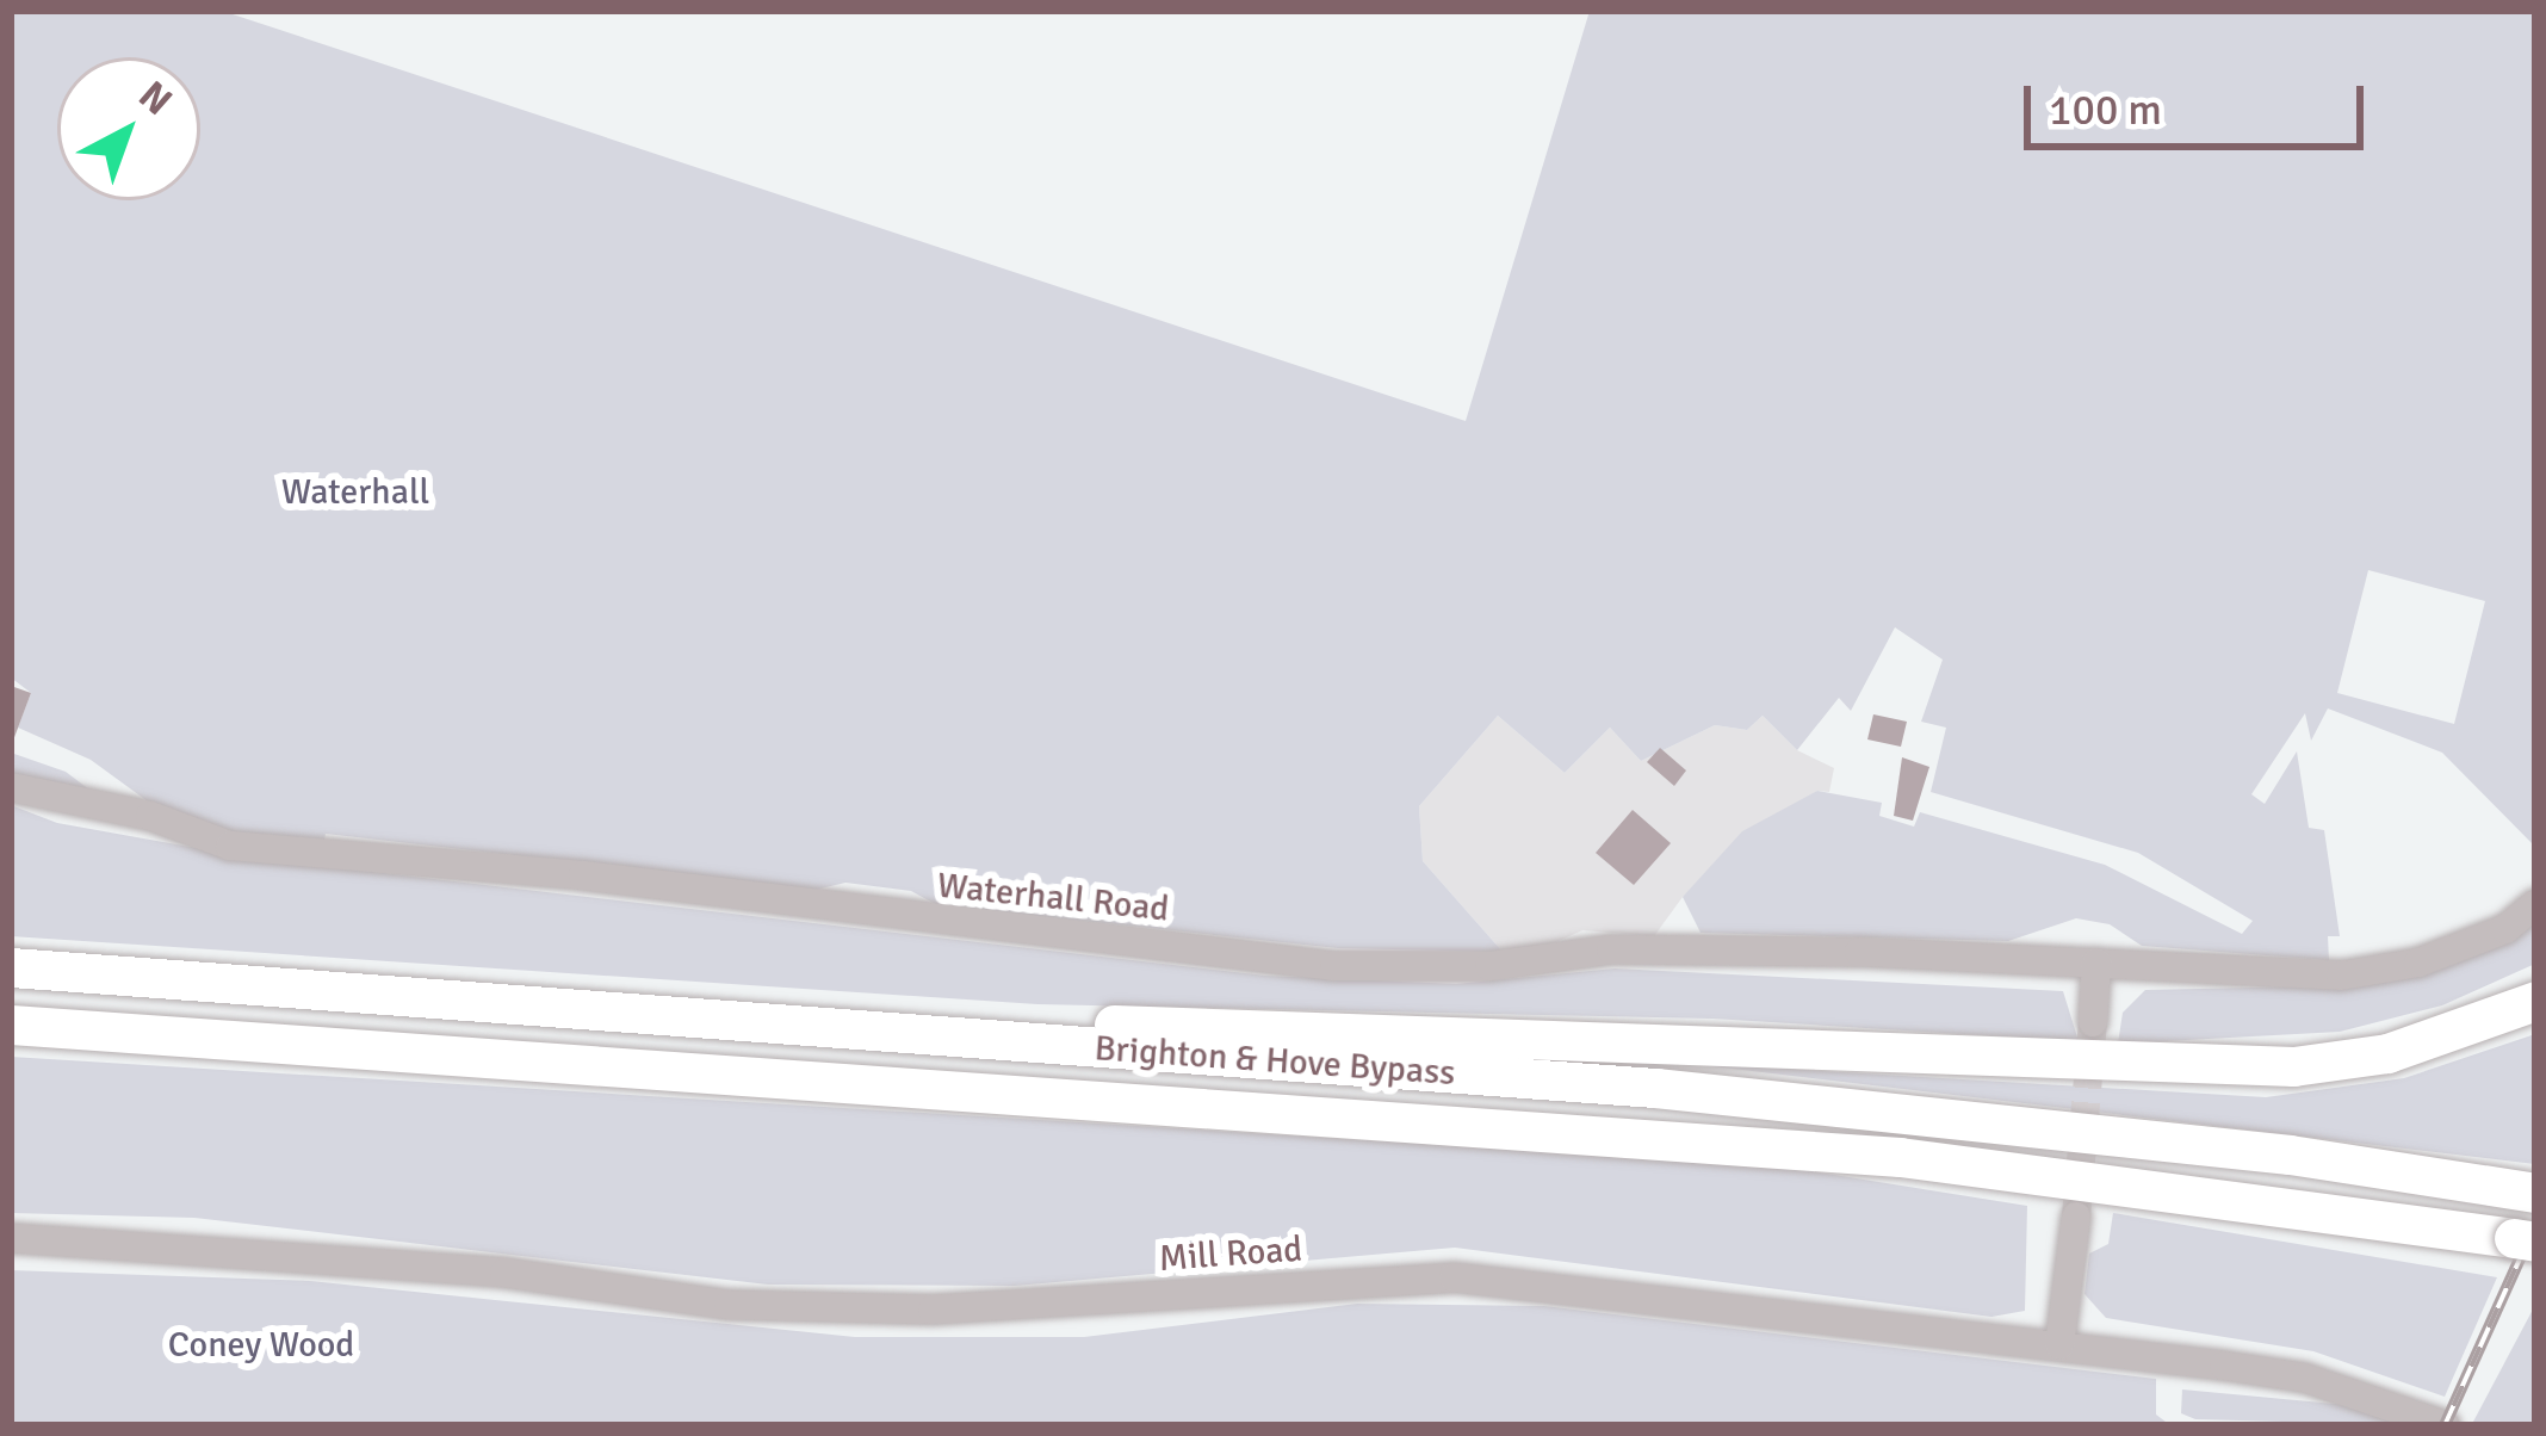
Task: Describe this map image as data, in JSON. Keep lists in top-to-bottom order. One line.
{"streets":{"highway":["Brighton & Hove Bypass"],"street":["Waterhall Road","Mill Road"]},"parks":["Waterhall","Coney Wood"],"scale_bar":"100 m","north":"top right"}
